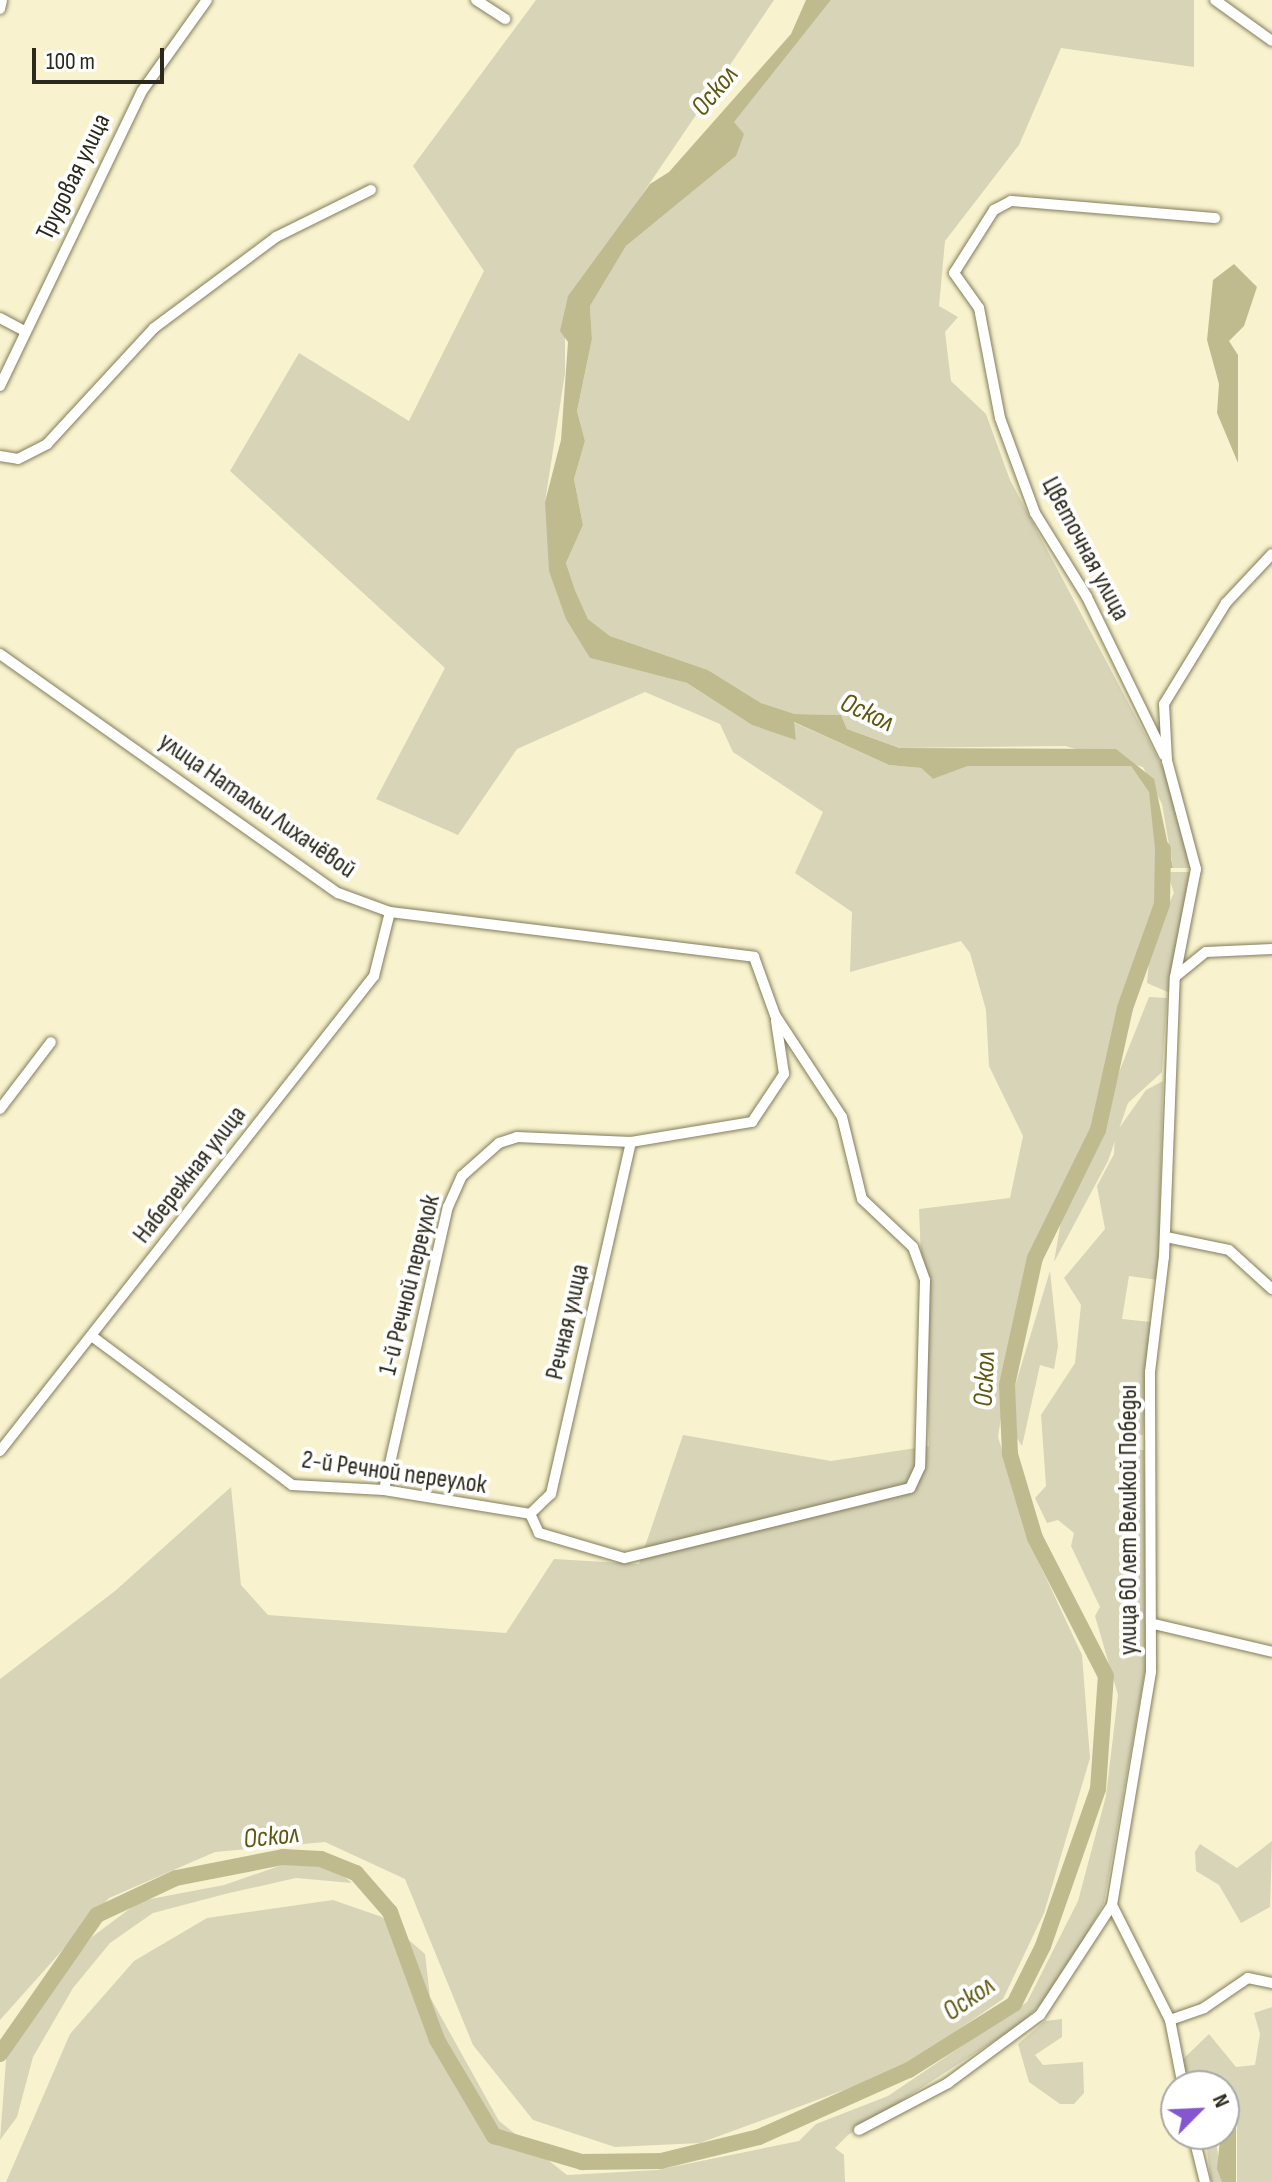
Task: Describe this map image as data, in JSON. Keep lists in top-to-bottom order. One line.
{"streets":{"street":["Трудовая улица","Цветочная улица","улица Натальи Лихачёвой","Набережная улица","1-й Речной переулок","Речная улица","2-й Речной переулок","улица 60 лет Великой Победы"]},"crossings":[["Цветочная улица","улица 60 лет Великой Победы"],["улица Натальи Лихачёвой","Набережная улица"],["улица Натальи Лихачёвой","1-й Речной переулок"],["Набережная улица","2-й Речной переулок"],["1-й Речной переулок","Речная улица"],["1-й Речной переулок","2-й Речной переулок"],["Речная улица","2-й Речной переулок"]],"water":["Оскол"],"scale_bar":"100 m","north":"top right"}
